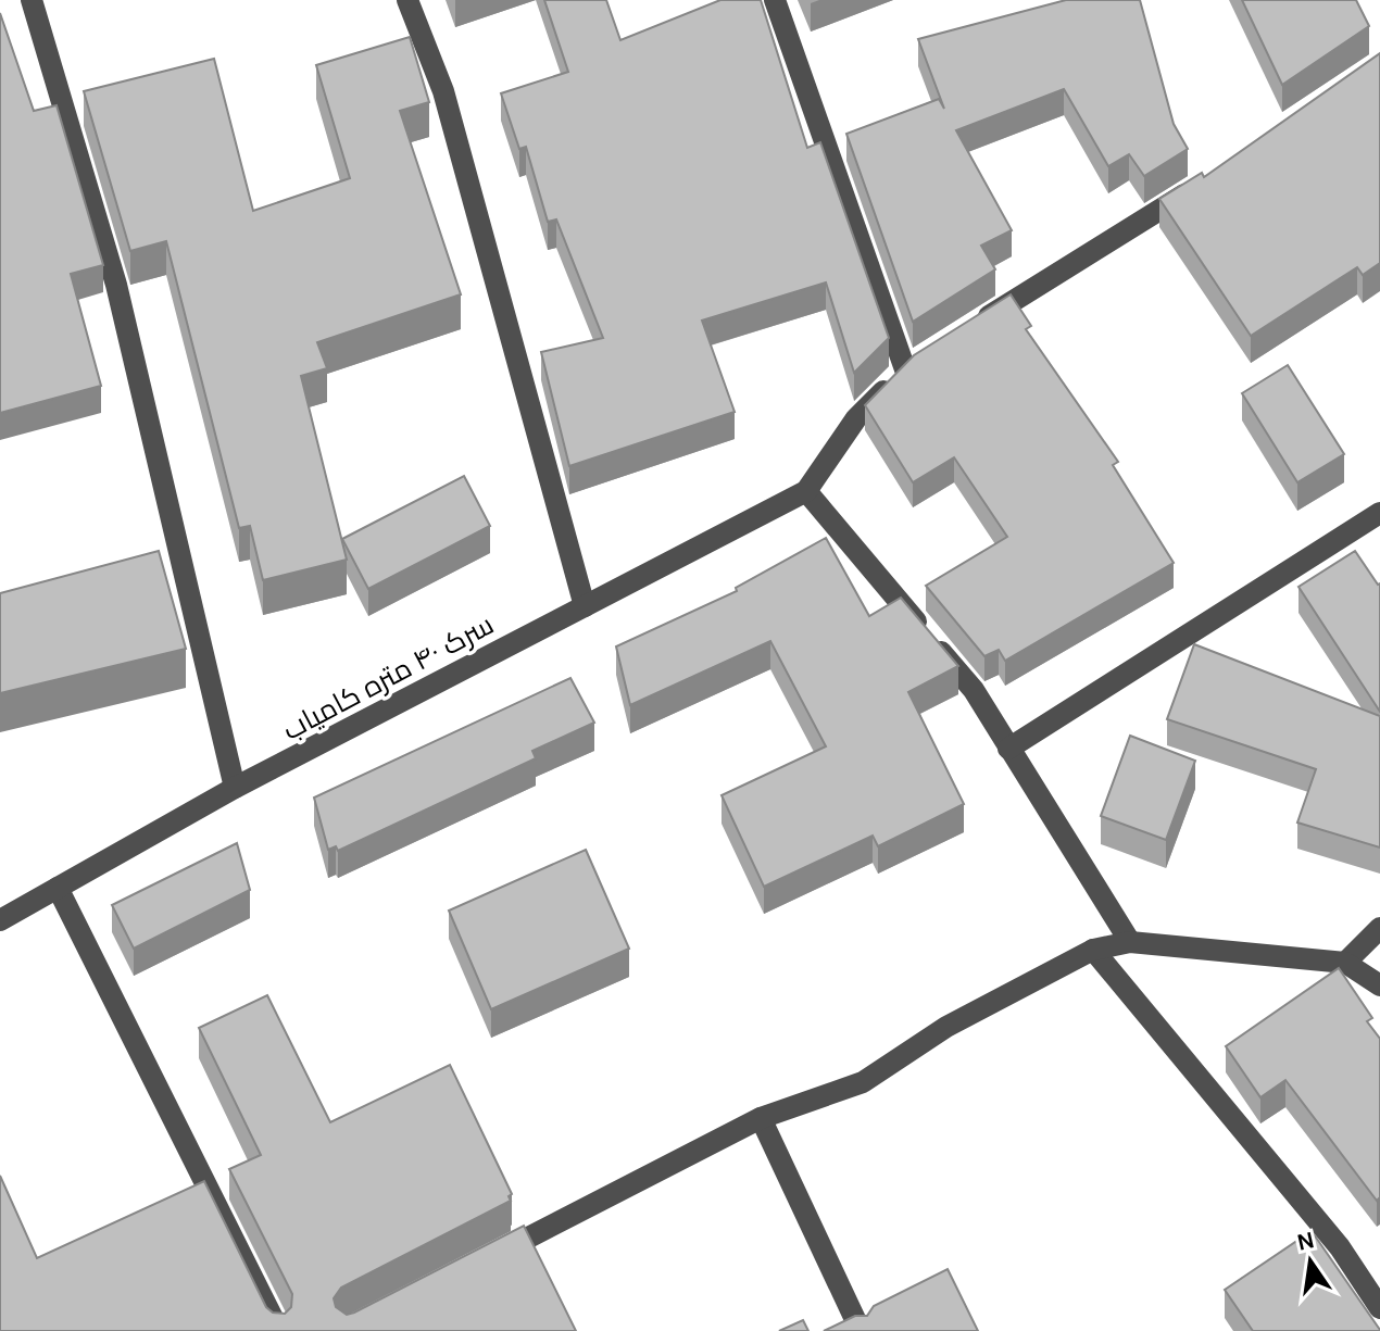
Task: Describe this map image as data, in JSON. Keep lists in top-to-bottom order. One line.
{"streets":{"street":["سرک ۴۰ متره کامیاب"]},"north":"top"}
